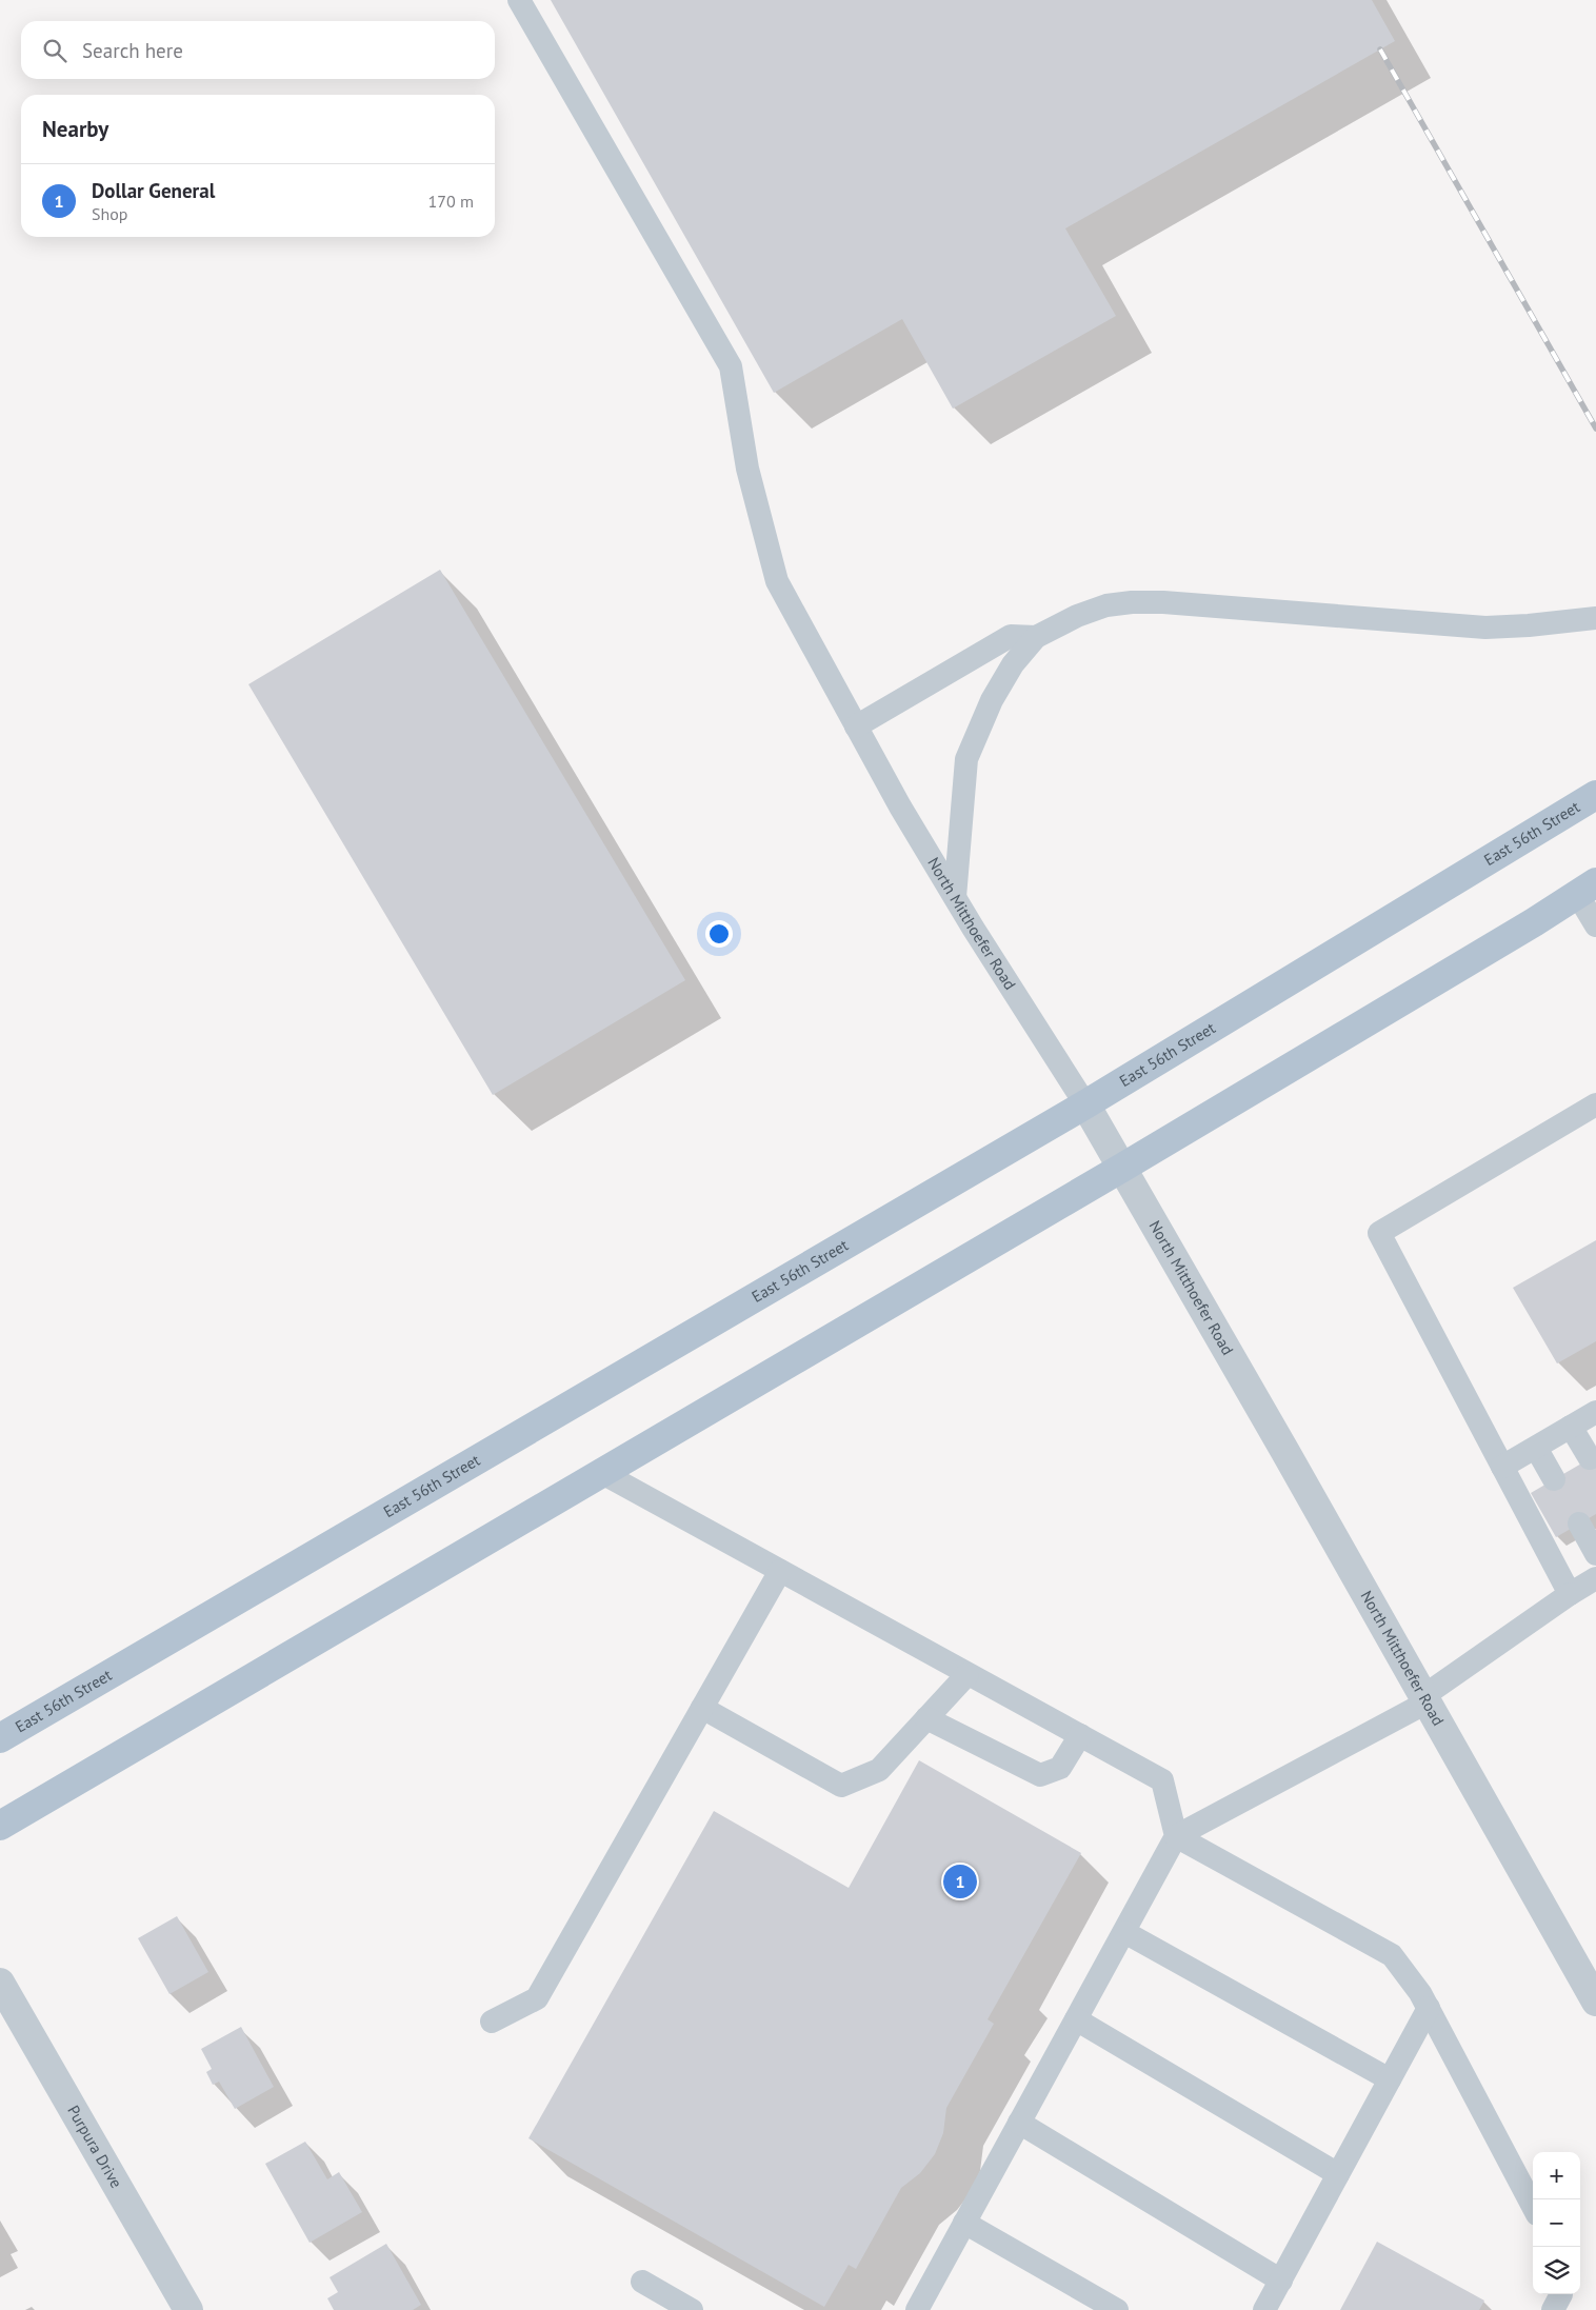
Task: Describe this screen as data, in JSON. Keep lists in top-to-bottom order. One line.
{"streets":{"main road":["East 56th Street"],"street":["North Mitthoefer Road","Purpura Drive"]},"crossings":[["East 56th Street","North Mitthoefer Road"]],"page":{"search":"Search here","heading":"Nearby","list":[{"mark":"1","name":"Dollar General","note":"Shop","value":"170 m"}],"pins":"1","map_buttons":["+","−"]}}
